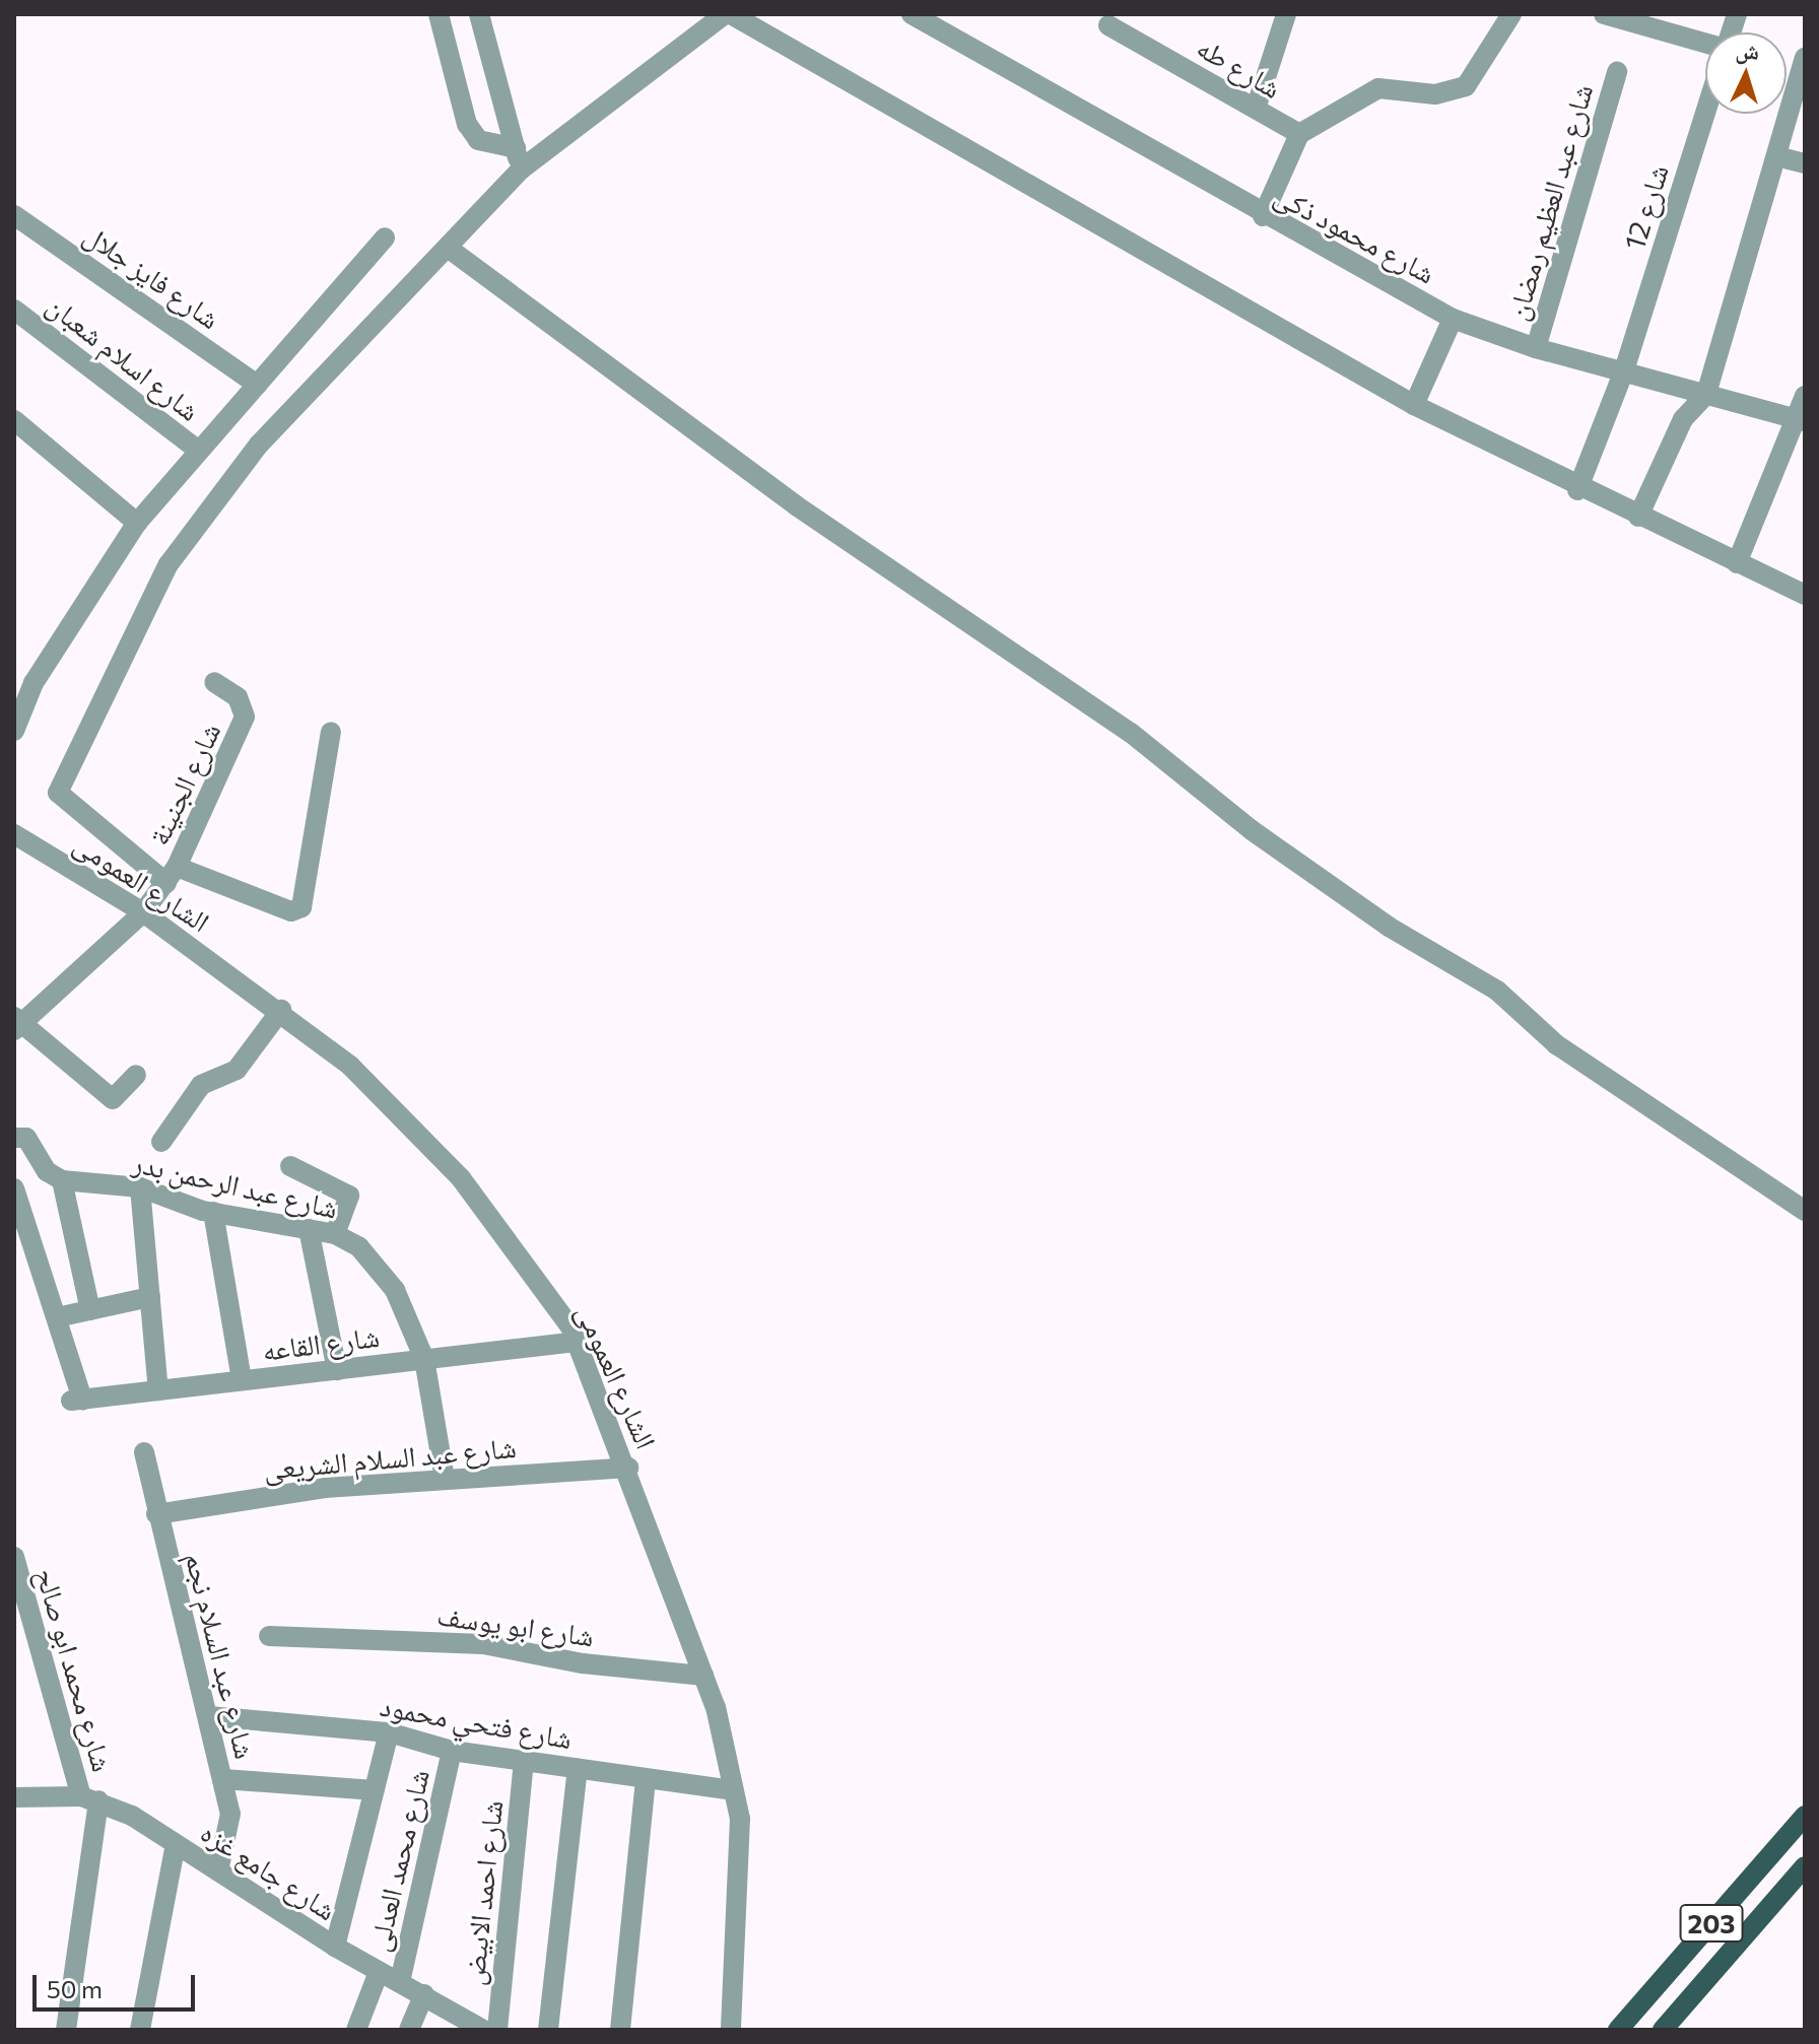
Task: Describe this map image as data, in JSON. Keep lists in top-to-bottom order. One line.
{"streets":{"main road":["203"],"street":["شارع طه","شارع عبد العظيم رمضان","شارع 12","شارع محمود ذكى","شارع فايز جلال","شارع اسلام شعبان","شارع الجنينة","الشارع العمومى","شارع عبد الرحمن بدر","شارع القاعه","شارع عبد السلام الشريعى","شارع ابو يوسف","شارع عبد السلام نجم","شارع محمد ابو صالح","شارع فتحي محمود","شارع محمد العدلى","شارع جامع غزه","شارع احمد الابيض"]},"crossings":[["شارع عبد العظيم رمضان","شارع محمود ذكى"],["شارع 12","شارع محمود ذكى"],["شارع الجنينة","الشارع العمومى"],["الشارع العمومى","شارع القاعه"],["الشارع العمومى","شارع عبد السلام الشريعى"],["الشارع العمومى","شارع ابو يوسف"],["الشارع العمومى","شارع فتحي محمود"],["شارع عبد الرحمن بدر","شارع القاعه"],["شارع عبد الرحمن بدر","شارع عبد السلام الشريعى"],["شارع عبد السلام الشريعى","شارع عبد السلام نجم"],["شارع عبد السلام نجم","شارع فتحي محمود"],["شارع عبد السلام نجم","شارع جامع غزه"],["شارع محمد ابو صالح","شارع جامع غزه"],["شارع فتحي محمود","شارع محمد العدلى"],["شارع فتحي محمود","شارع احمد الابيض"],["شارع محمد العدلى","شارع جامع غزه"]],"scale_bar":"50 m","north":"top"}
